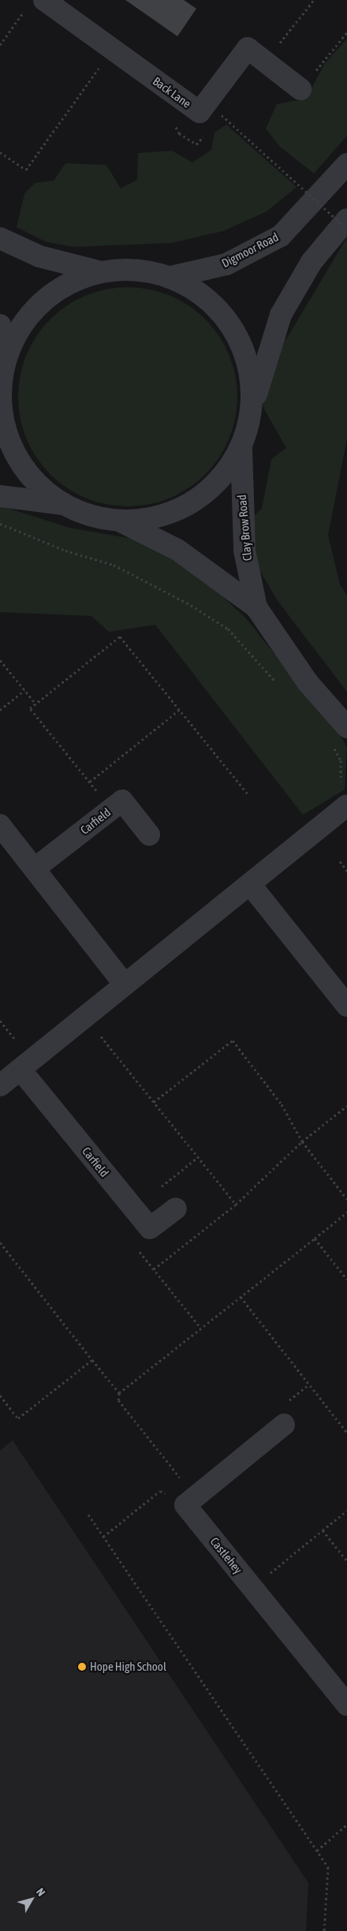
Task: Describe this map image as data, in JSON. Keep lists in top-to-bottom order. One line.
{"streets":{"street":["Back Lane","Digmoor Road","Clay Brow Road","Carfield","Castlehey"]},"places":["Hope High School"],"north":"top right"}
